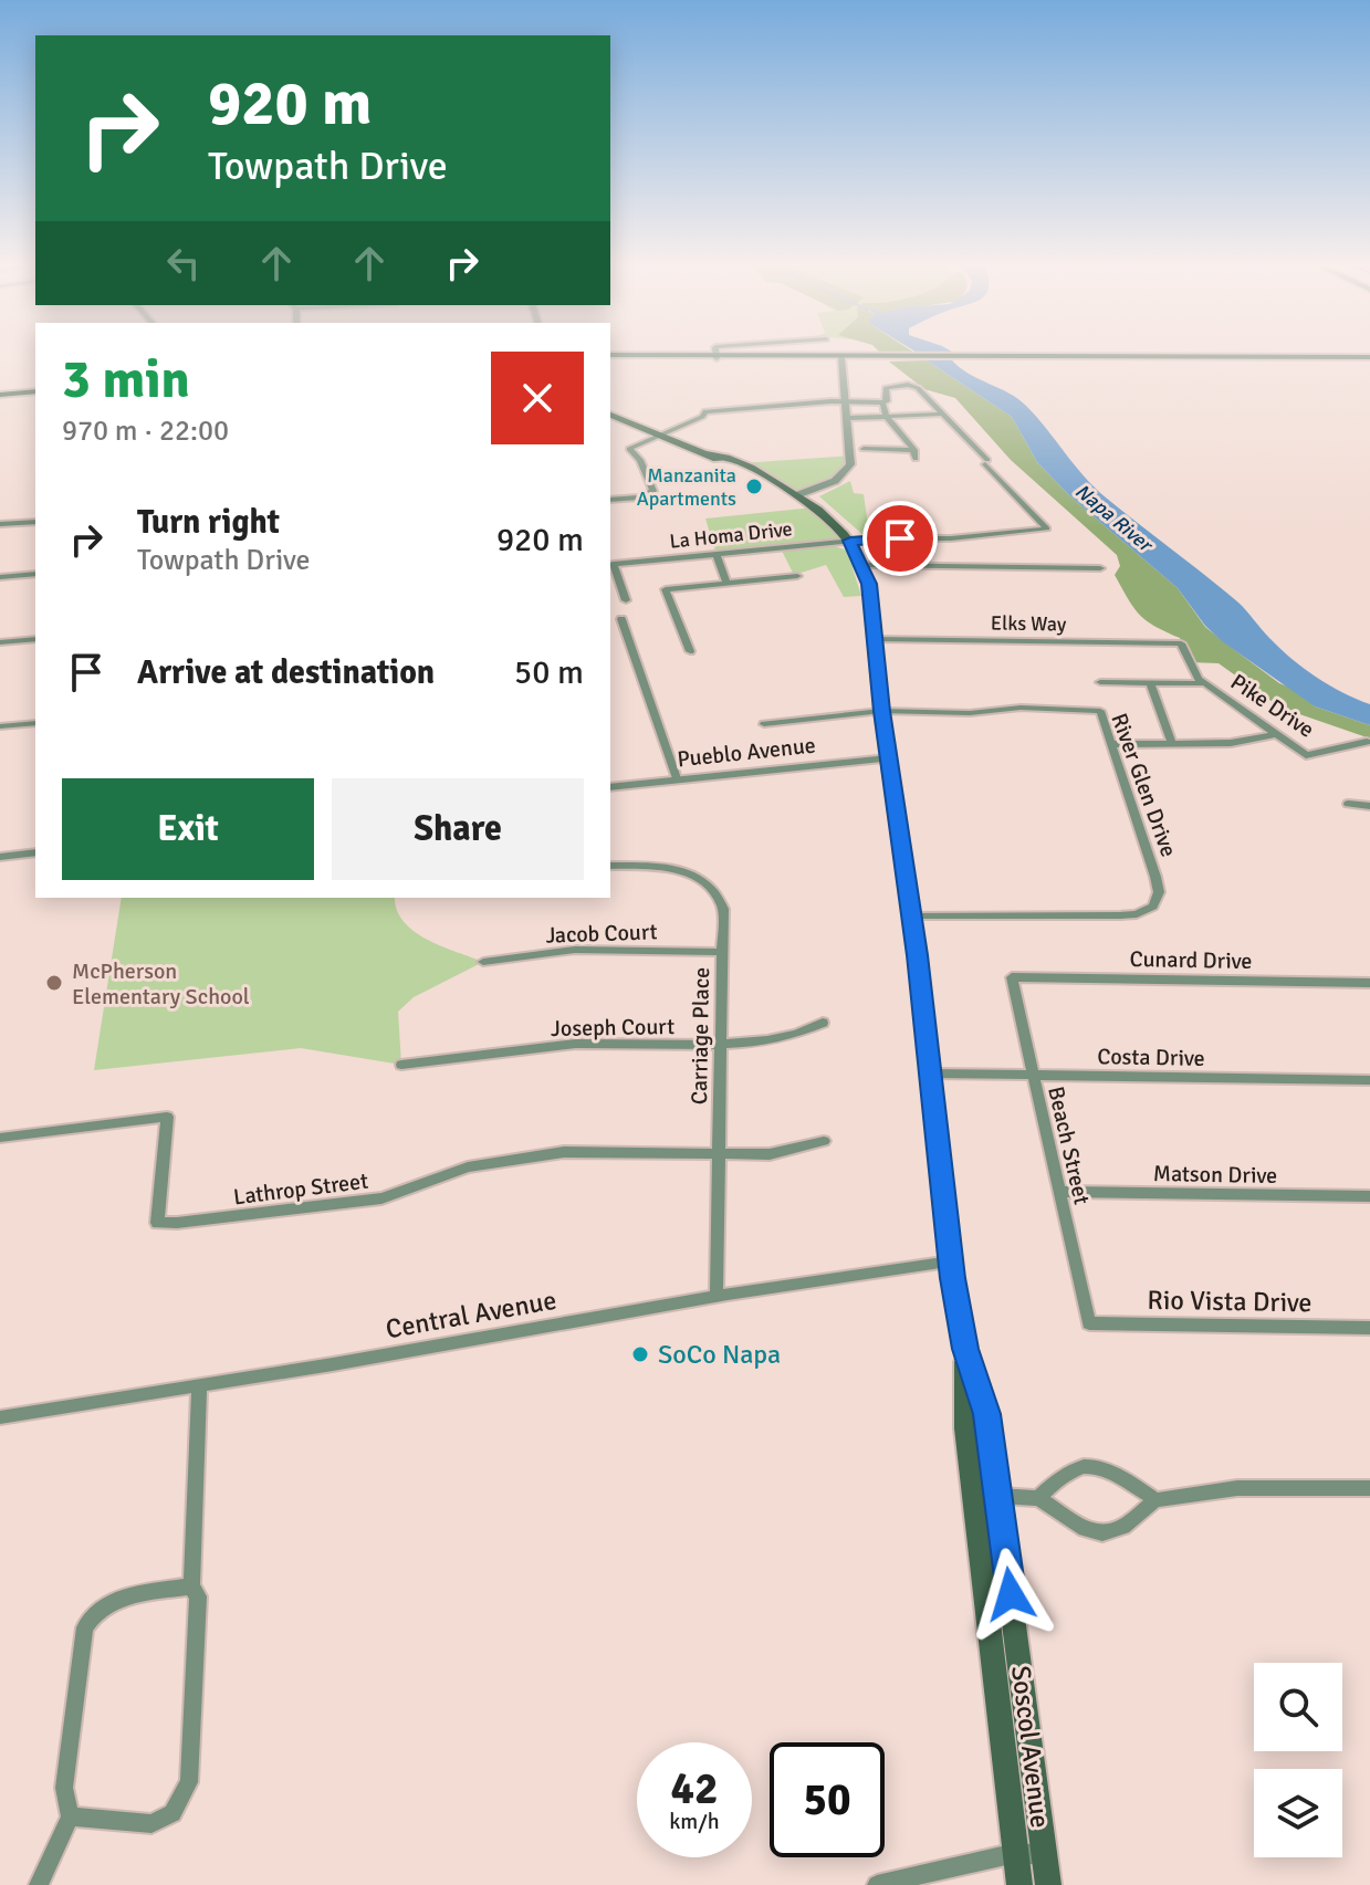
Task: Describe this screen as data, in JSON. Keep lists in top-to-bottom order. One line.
{"streets":{"main road":["Soscol Avenue"],"street":["La Homa Drive","Elks Way","Pike Drive","Pueblo Avenue","River Glen Drive","Jacob Court","Cunard Drive","Joseph Court","Carriage Place","Costa Drive","Beach Street","Matson Drive","Lathrop Street","Rio Vista Drive","Central Avenue"]},"crossings":[["La Homa Drive","Soscol Avenue"],["Elks Way","Pike Drive"],["Elks Way","Soscol Avenue"],["Pueblo Avenue","Soscol Avenue"],["River Glen Drive","Soscol Avenue"],["Jacob Court","Carriage Place"],["Cunard Drive","Beach Street"],["Joseph Court","Carriage Place"],["Carriage Place","Lathrop Street"],["Carriage Place","Central Avenue"],["Costa Drive","Beach Street"],["Costa Drive","Soscol Avenue"],["Beach Street","Matson Drive"],["Beach Street","Rio Vista Drive"],["Central Avenue","Soscol Avenue"]],"water":["Napa River"],"places":["Manzanita Apartments","McPherson Elementary School","SoCo Napa"],"page":{"turn":["920 m","Towpath Drive"],"heading":["3 min","970 m · 22:00"],"list":[{"name":"Turn right","note":"Towpath Drive","value":"920 m"},{"name":"Arrive at destination","value":"50 m"}],"buttons":["Exit","Share"],"speed":"42 km/h","limit":"50"}}
